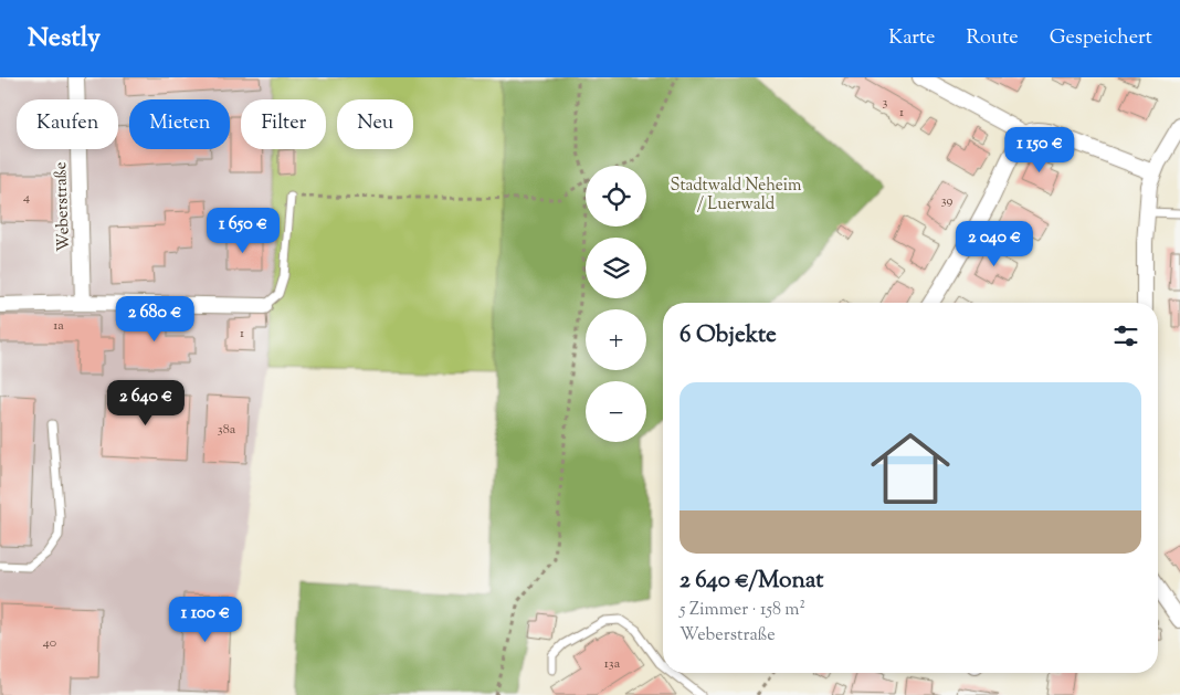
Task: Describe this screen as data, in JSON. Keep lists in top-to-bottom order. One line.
{"streets":{"street":["Weberstraße"]},"parks":["Stadtwald Neheim / Luerwald"],"house_numbers":["3","1","4","39","1a","1","38a","40","13a"],"page":{"header":"Nestly","nav":["Karte","Route","Gespeichert"],"chip":["Kaufen","Mieten","Filter","Neu"],"price":["1 150 €","1 650 €","2 040 €","2 680 €","2 640 €","1 100 €"],"map_buttons":["+","−"],"heading":"6 Objekte","list":[{"name":"2 640 €/Monat","note":"5 Zimmer · 158 m² · Weberstraße"}]}}
